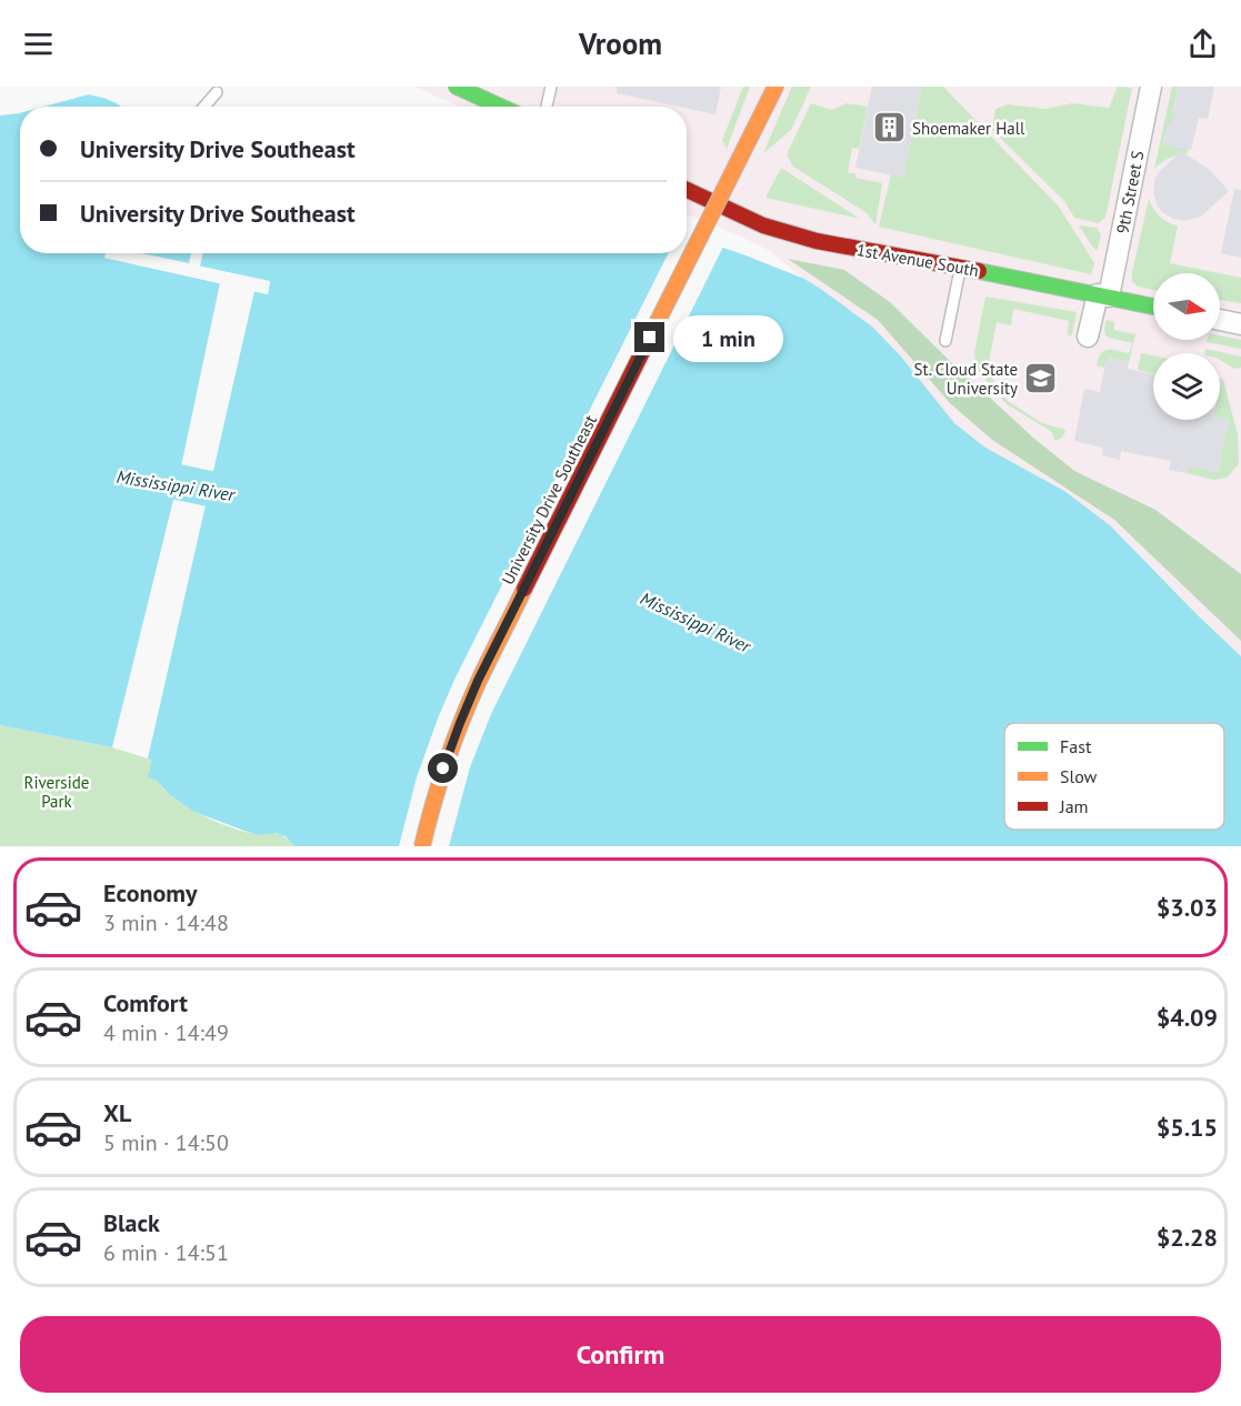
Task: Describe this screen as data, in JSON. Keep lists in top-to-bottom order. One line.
{"streets":{"street":["9th Street S","1st Avenue South","University Drive Southeast"]},"crossings":[["9th Street S","1st Avenue South"]],"water":["Mississippi River"],"parks":["Riverside Park"],"places":{"building":["Shoemaker Hall"],"school or university":["St. Cloud State University"]},"legend":["Fast","Slow","Jam"],"north":"right","page":{"header":"Vroom","banner":["University Drive Southeast","University Drive Southeast"],"bubble":"1 min","list":[{"name":"Economy","note":"3 min · 14:48","value":"$3.03"},{"name":"Comfort","note":"4 min · 14:49","value":"$4.09"},{"name":"XL","note":"5 min · 14:50","value":"$5.15"},{"name":"Black","note":"6 min · 14:51","value":"$2.28"}],"buttons":"Confirm"}}
